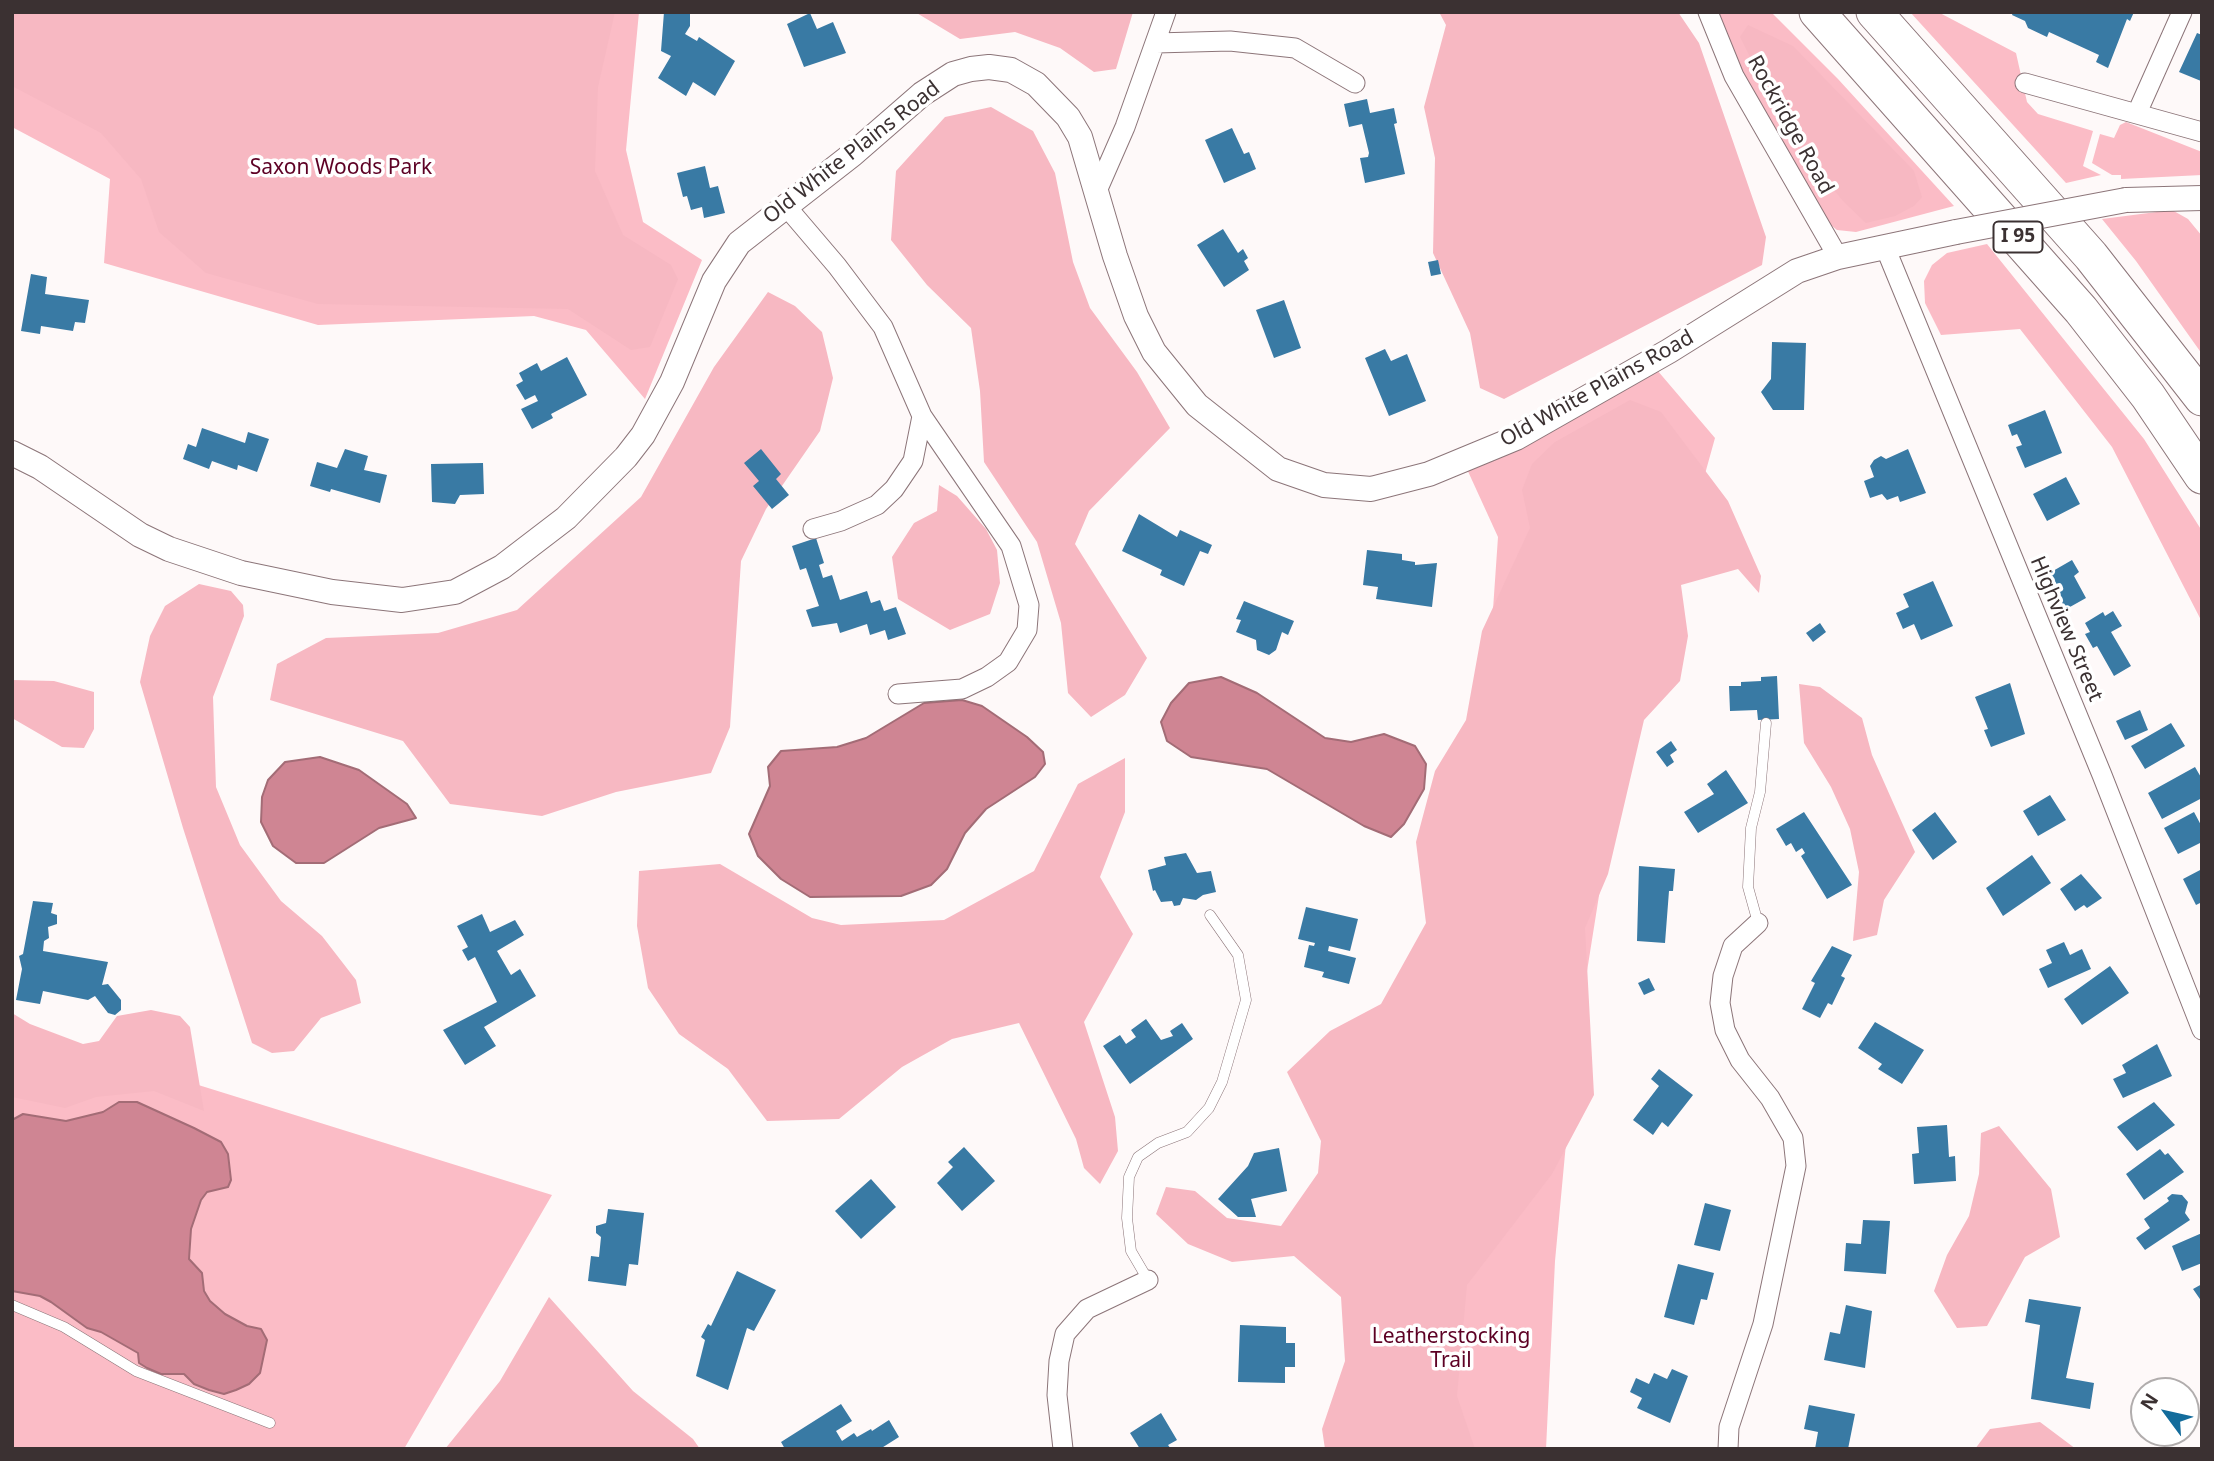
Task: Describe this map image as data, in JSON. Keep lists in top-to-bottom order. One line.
{"streets":{"highway":["I 95"],"street":["Rockridge Road","Old White Plains Road","Highview Street"]},"crossings":[["Rockridge Road","Old White Plains Road"],["Old White Plains Road","Highview Street"]],"parks":["Saxon Woods Park","Leatherstocking Trail"],"north":"top left"}
